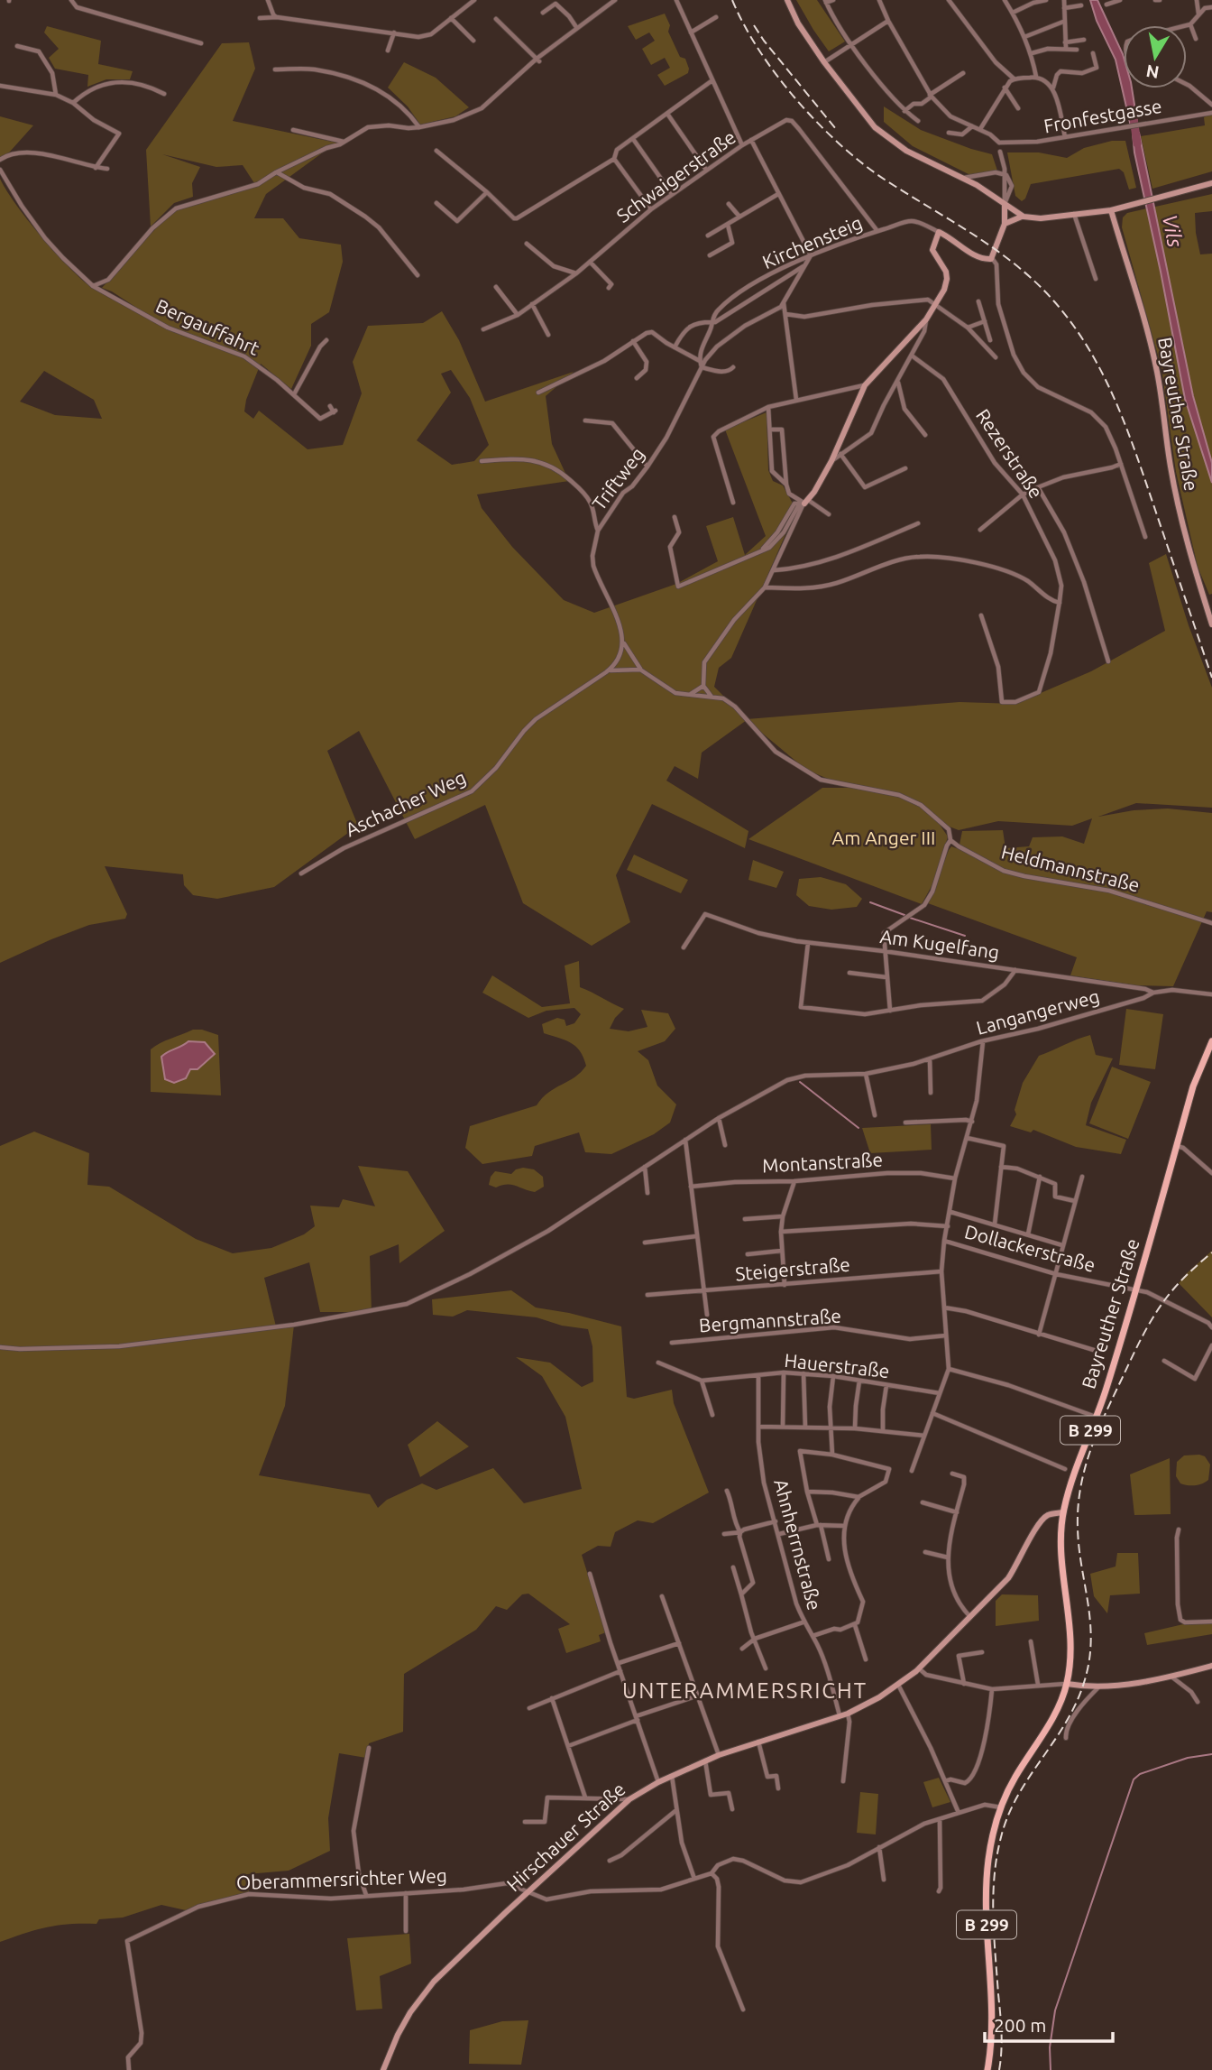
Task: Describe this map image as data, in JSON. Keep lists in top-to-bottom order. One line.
{"streets":{"main road":["Bayreuther Straße","B 299"],"street":["Fronfestgasse","Schwaigerstraße","Kirchensteig","Bergauffahrt","Rezerstraße","Triftweg","Aschacher Weg","Heldmannstraße","Am Kugelfang","Langangerweg","Montanstraße","Dollackerstraße","Steigerstraße","Bergmannstraße","Hauerstraße","Ahnherrnstraße","Hirschauer Straße","Oberammersrichter Weg"]},"crossings":[["Schwaigerstraße","Kirchensteig"],["Kirchensteig","Triftweg"],["Bayreuther Straße","Dollackerstraße"],["Bayreuther Straße","Hirschauer Straße"],["Am Kugelfang","Langangerweg"],["Hauerstraße","Ahnherrnstraße"],["Ahnherrnstraße","Hirschauer Straße"],["Hirschauer Straße","Oberammersrichter Weg"]],"districts":["UNTERAMMERSRICHT"],"water":["Vils"],"parks":["Am Anger III"],"scale_bar":"200 m","north":"bottom"}
